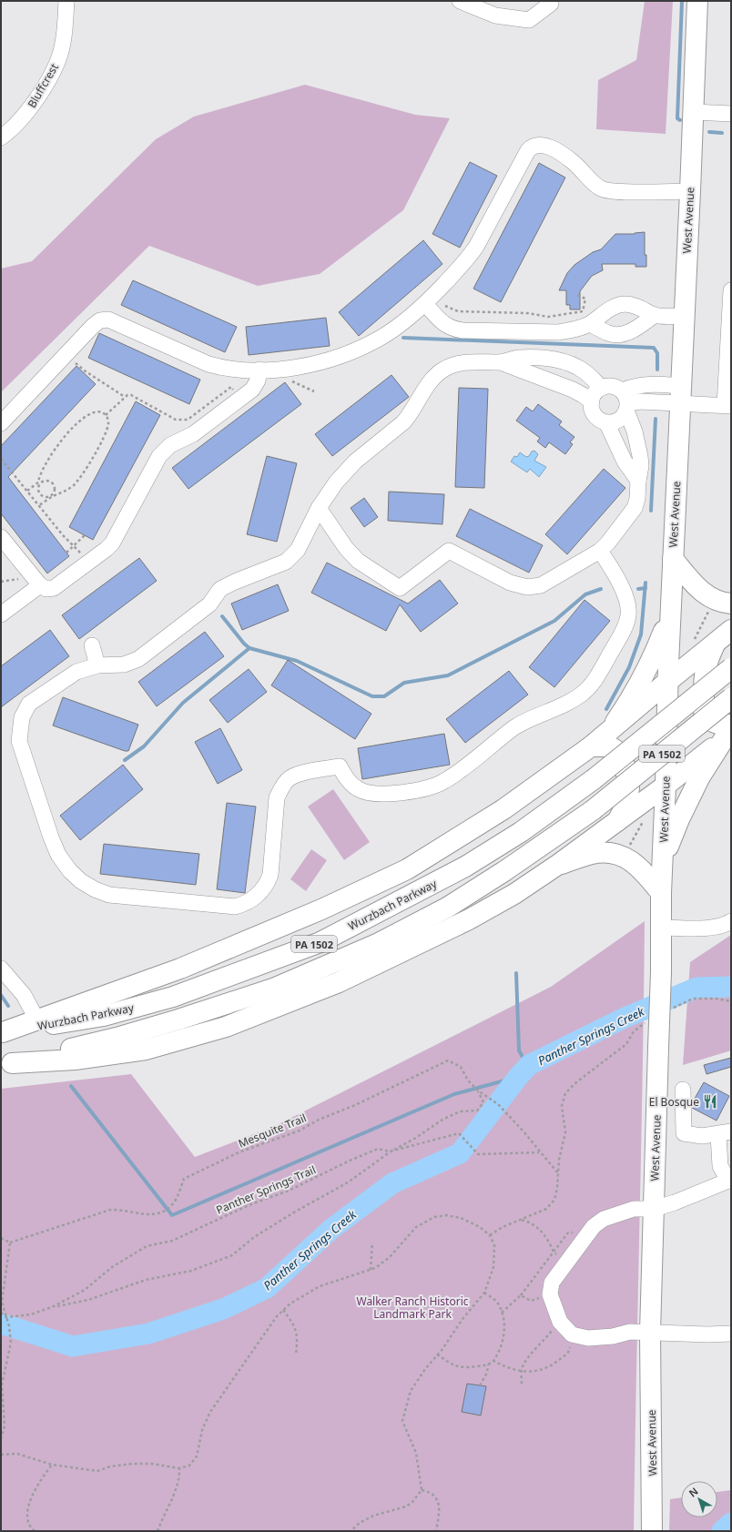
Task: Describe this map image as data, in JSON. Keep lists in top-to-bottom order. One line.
{"streets":{"main road":["West Avenue","PA 1502","Wurzbach Parkway"],"street":["Bluffcrest"],"path":["Mesquite Trail","Panther Springs Trail"]},"crossings":[["Mesquite Trail","Panther Springs Trail"]],"water":["Panther Springs Creek"],"parks":["Walker Ranch Historic Landmark Park"],"places":{"restaurant":["El Bosque"]},"north":"top left"}
